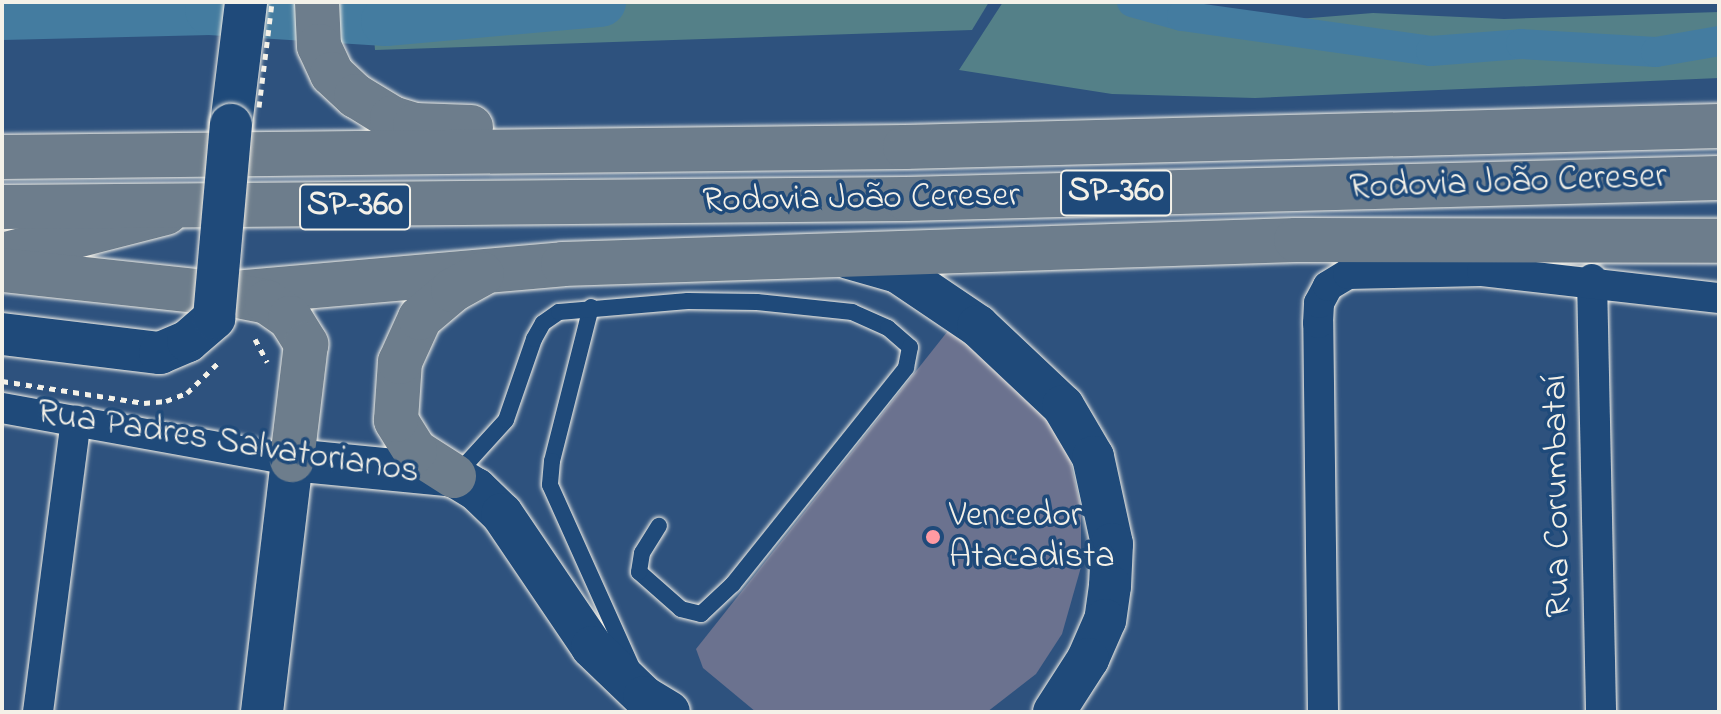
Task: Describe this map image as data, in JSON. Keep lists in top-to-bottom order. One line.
{"streets":{"main road":["Rodovia João Cereser","SP-360","Rua Padres Salvatorianos"],"street":["Rua Corumbataí"]},"places":["Vencedor Atacadista"]}
